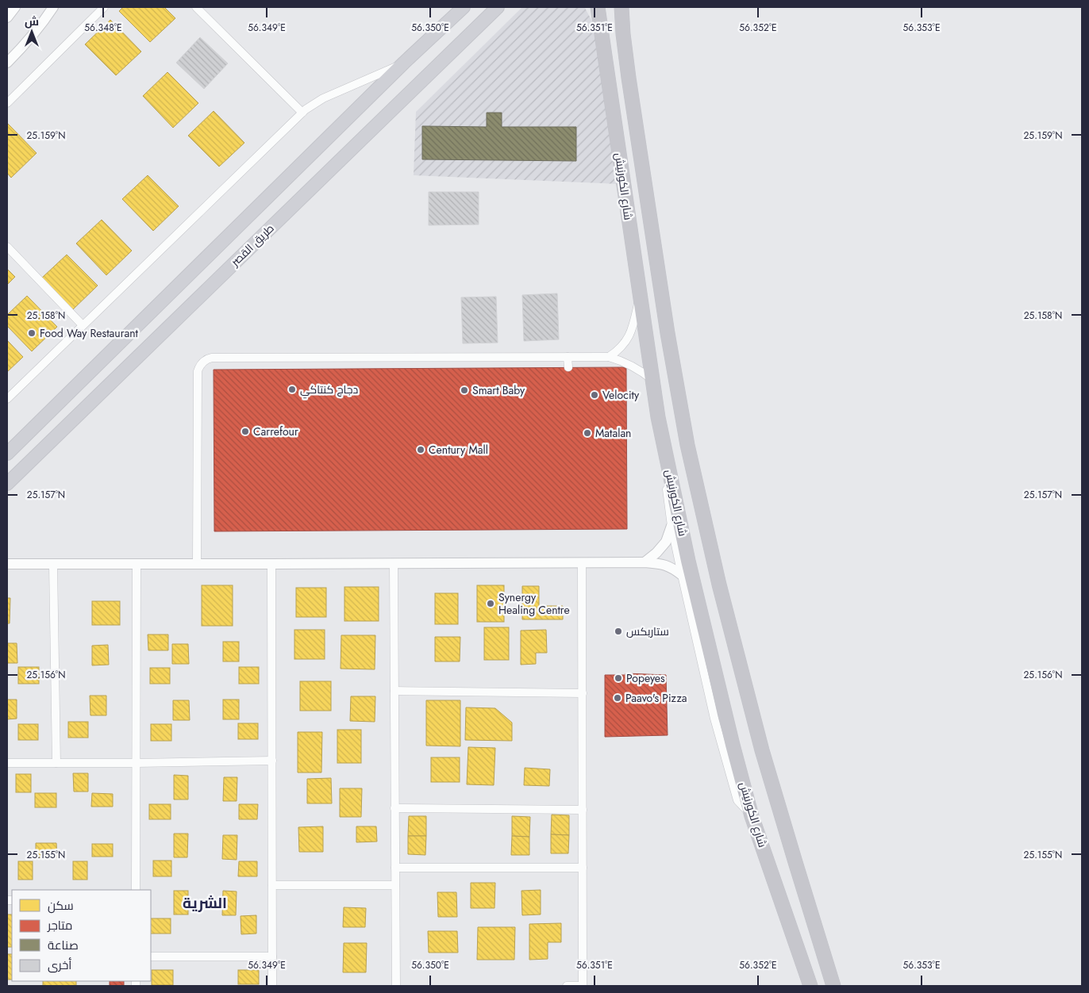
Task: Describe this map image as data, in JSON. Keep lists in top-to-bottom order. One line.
{"streets":{"highway":["شارع الكورنيش"],"main road":["طريق القصر"]},"districts":["الشرية"],"places":["Food Way Restaurant","دجاج كنتاكي","Smart Baby","Velocity","Carrefour","Matalan","Century Mall","Synergy Healing Centre","ستاربكس","Popeyes","Paavo's Pizza"],"legend":["سكن","متاجر","صناعة","أخرى"],"north":"top","coordinates":["56.348°E","56.349°E","56.350°E","56.351°E","56.352°E","56.353°E","25.159°N","25.158°N","25.157°N","25.156°N","25.155°N"]}
